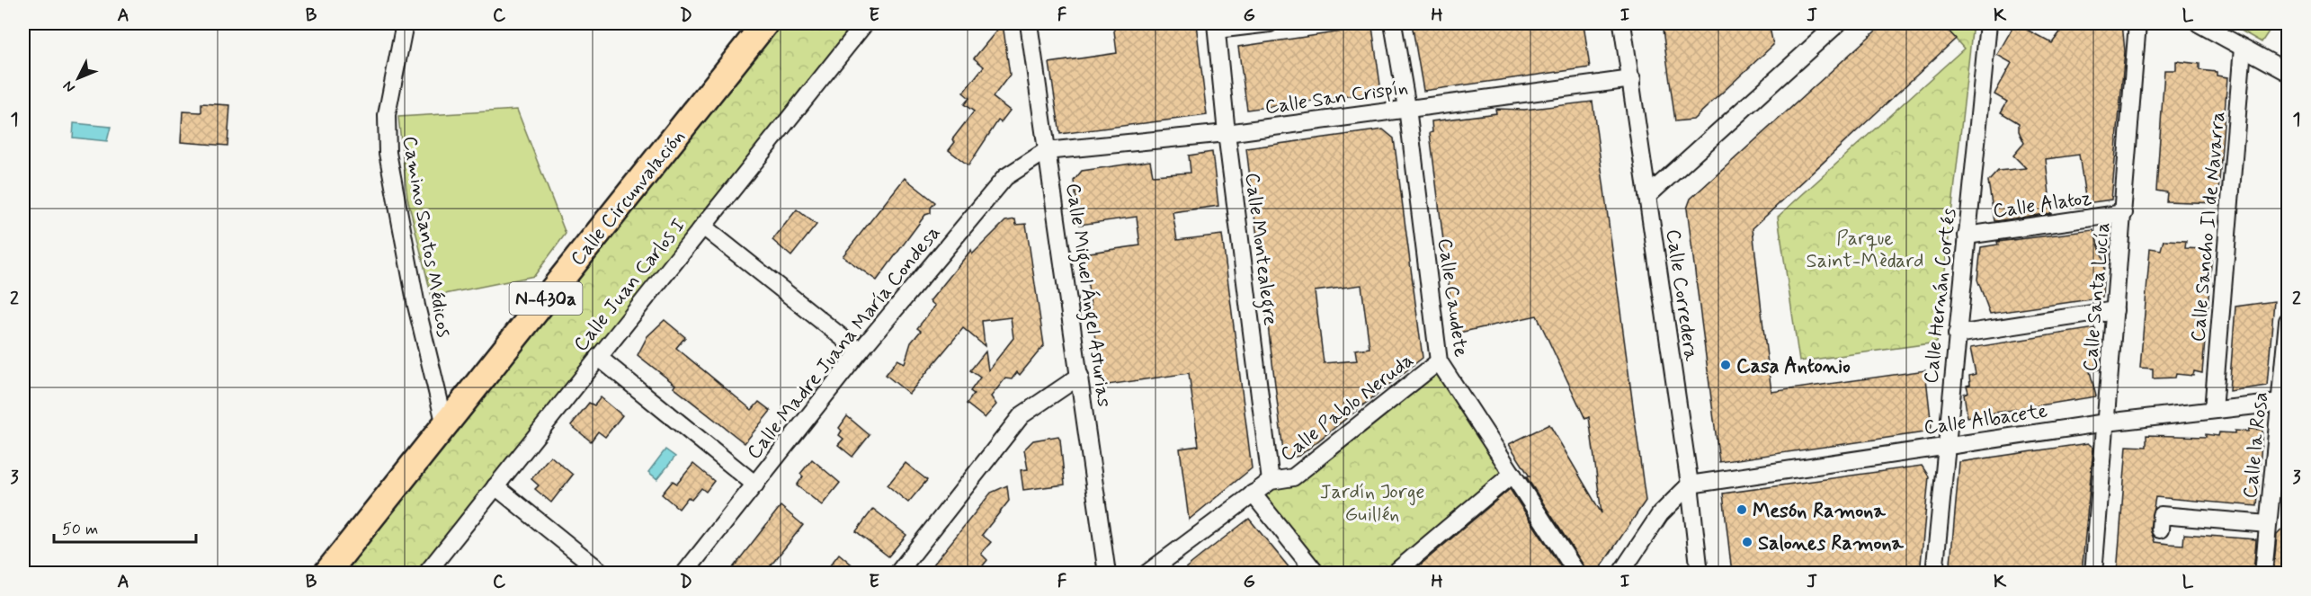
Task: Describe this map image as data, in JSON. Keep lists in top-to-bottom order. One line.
{"streets":{"main road":["Calle Circunvalación","N-430a"],"street":["Calle San Crispín","Calle Alatoz","Calle Sancho II de Navarra","Camino Santos Médicos","Calle Montealegre","Calle Juan Carlos I","Calle Miguel Ángel Asturias","Calle Corredera","Calle Hernán Cortés","Calle Santa Lucía","Calle Caudete","Calle Madre Juana María Condesa","Calle Pablo Neruda","Calle Albacete","Calle la Rosa"]},"crossings":[["Calle San Crispín","Calle Montealegre"],["Calle San Crispín","Calle Miguel Ángel Asturias"],["Calle San Crispín","Calle Corredera"],["Calle San Crispín","Calle Caudete"],["Calle San Crispín","Calle Madre Juana María Condesa"],["Calle Circunvalación","Camino Santos Médicos"],["Calle Alatoz","Calle Hernán Cortés"],["Calle Alatoz","Calle Santa Lucía"],["Calle Sancho II de Navarra","Calle Albacete"],["Calle Montealegre","Calle Pablo Neruda"],["Calle Miguel Ángel Asturias","Calle Madre Juana María Condesa"],["Calle Corredera","Calle Albacete"],["Calle Hernán Cortés","Calle Albacete"],["Calle Santa Lucía","Calle Albacete"],["Calle Caudete","Calle Pablo Neruda"],["Calle Albacete","Calle la Rosa"]],"parks":["Parque Saint-Mèdard","Jardín Jorge Guillén"],"places":["Casa Antonio","Mesón Ramona","Salones Ramona"],"scale_bar":"50 m","north":"bottom left","grid":{"columns":["A","B","C","D","E","F","G","H","I","J","K","L"],"rows":["1","2","3"]}}
